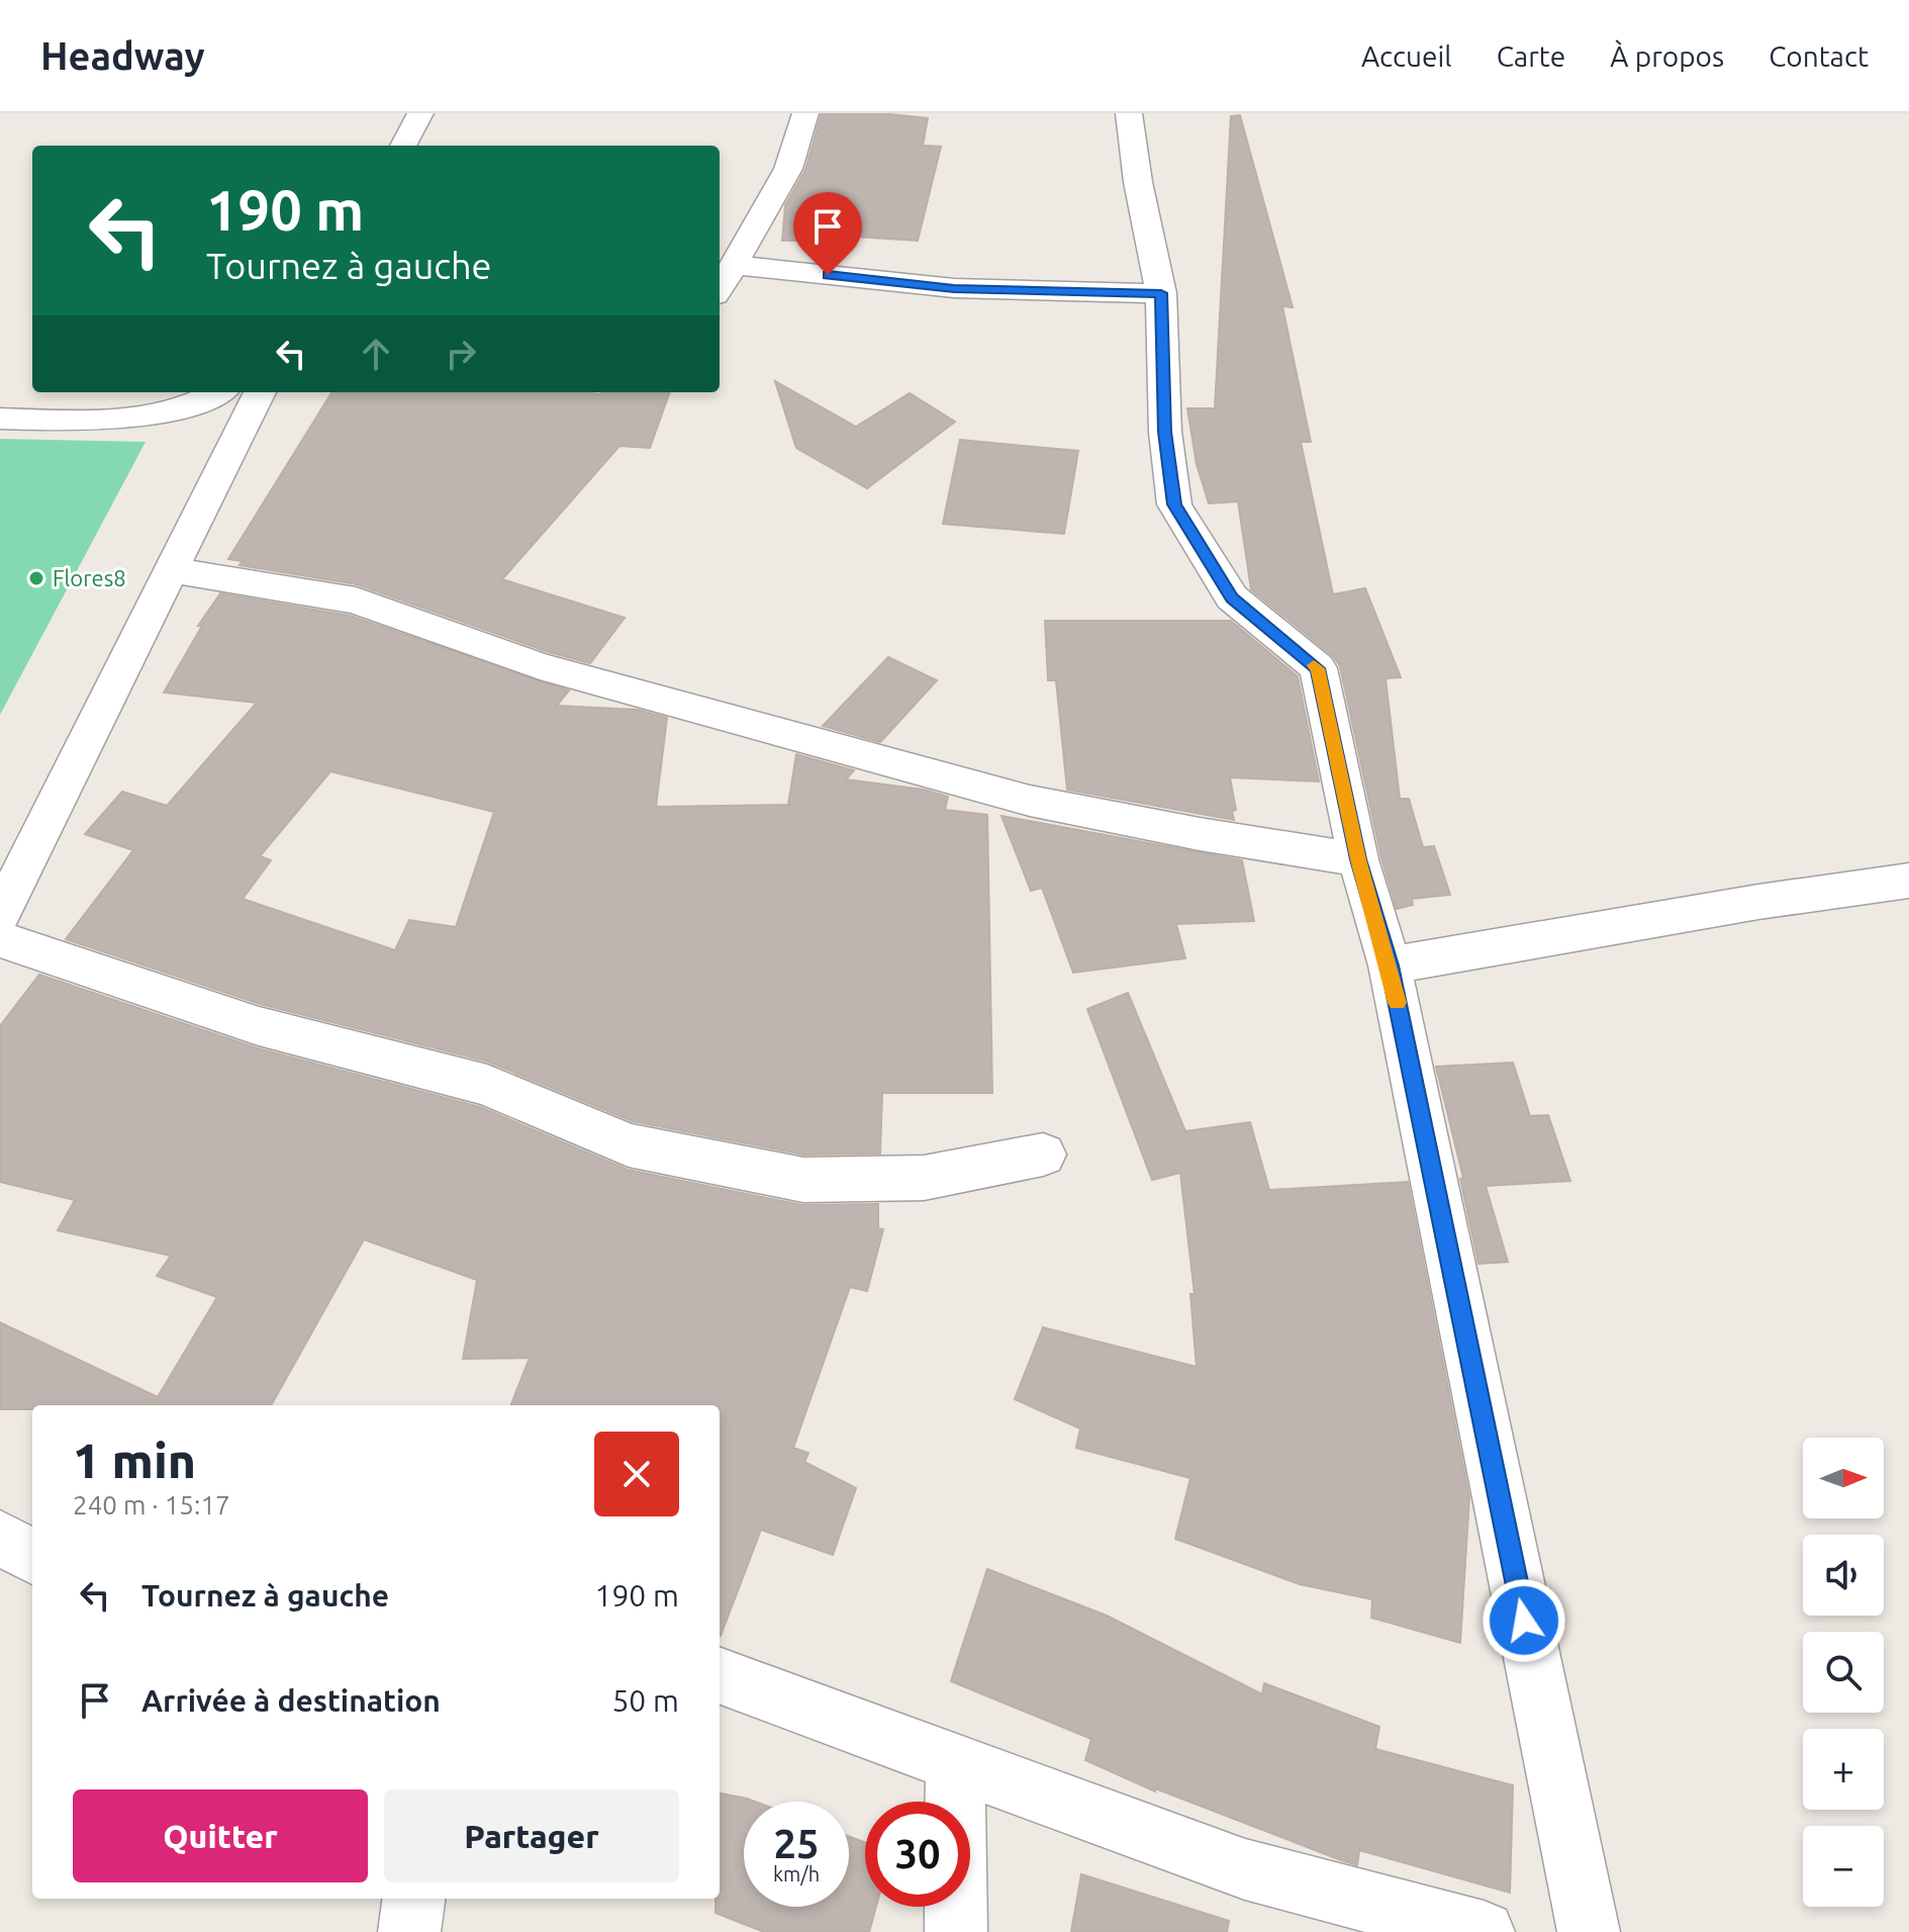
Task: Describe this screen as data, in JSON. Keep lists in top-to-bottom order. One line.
{"places":["Flores8"],"north":"right","page":{"header":"Headway","nav":["Accueil","Carte","À propos","Contact"],"turn":["190 m","Tournez à gauche"],"heading":["1 min","240 m · 15:17"],"map_buttons":["+","−"],"list":[{"name":"Tournez à gauche","value":"190 m"},{"name":"Arrivée à destination","value":"50 m"}],"buttons":["Quitter","Partager"],"speed":"25 km/h","limit":"30"}}
